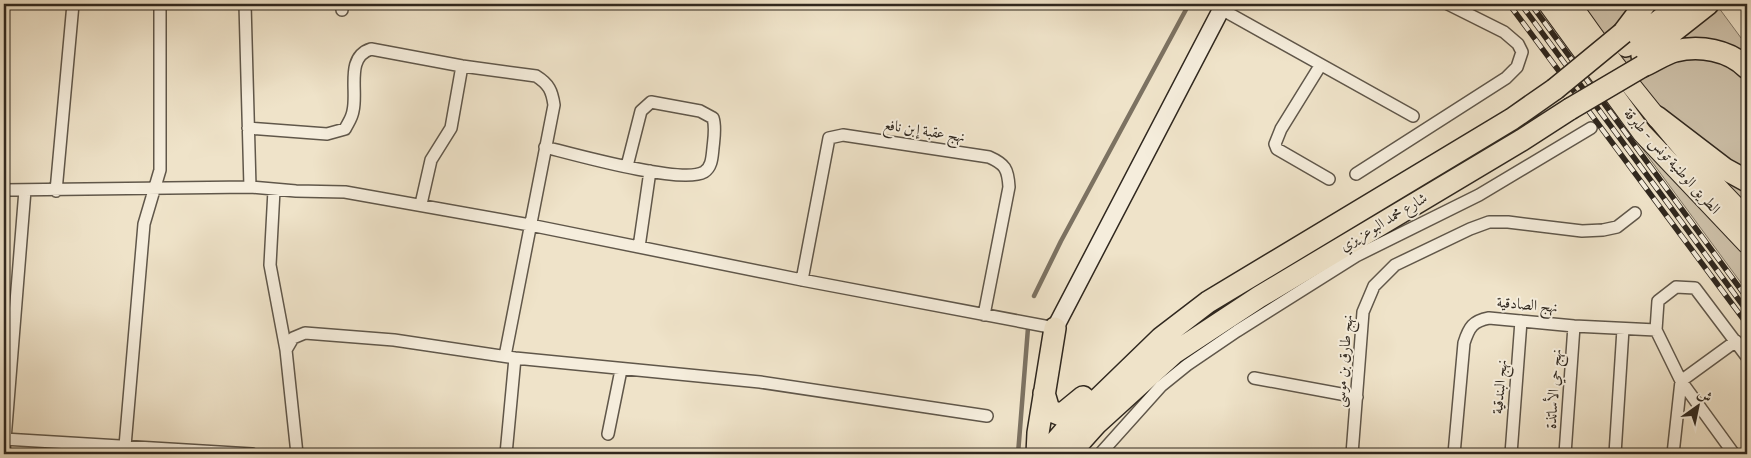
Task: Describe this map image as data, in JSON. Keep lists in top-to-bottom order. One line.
{"streets":{"highway":["شارع محمد البوعزيزي"],"main road":["الطريق الوطنية تونس - طبرقة"],"street":["نهج عقبة إبن نافع","نهج الصادقية","نهج طارق بن موسى","نهج البندقية","نهج حي الأساتذة"]},"crossings":[["نهج الصادقية","نهج البندقية"],["نهج الصادقية","نهج حي الأساتذة"]],"north":"top right"}
